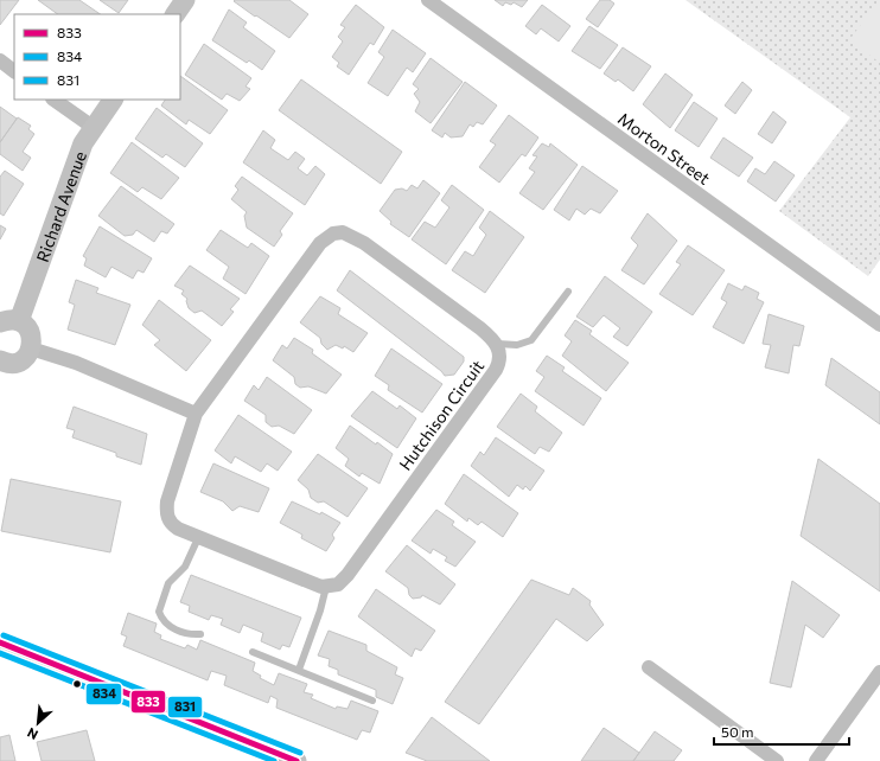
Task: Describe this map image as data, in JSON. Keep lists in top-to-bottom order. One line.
{"streets":{"street":["Morton Street","Richard Avenue","Hutchison Circuit"]},"lines":["transit line 831","transit line 833","transit line 834"],"legend":["833","834","831"],"scale_bar":"50 m","north":"bottom left"}
